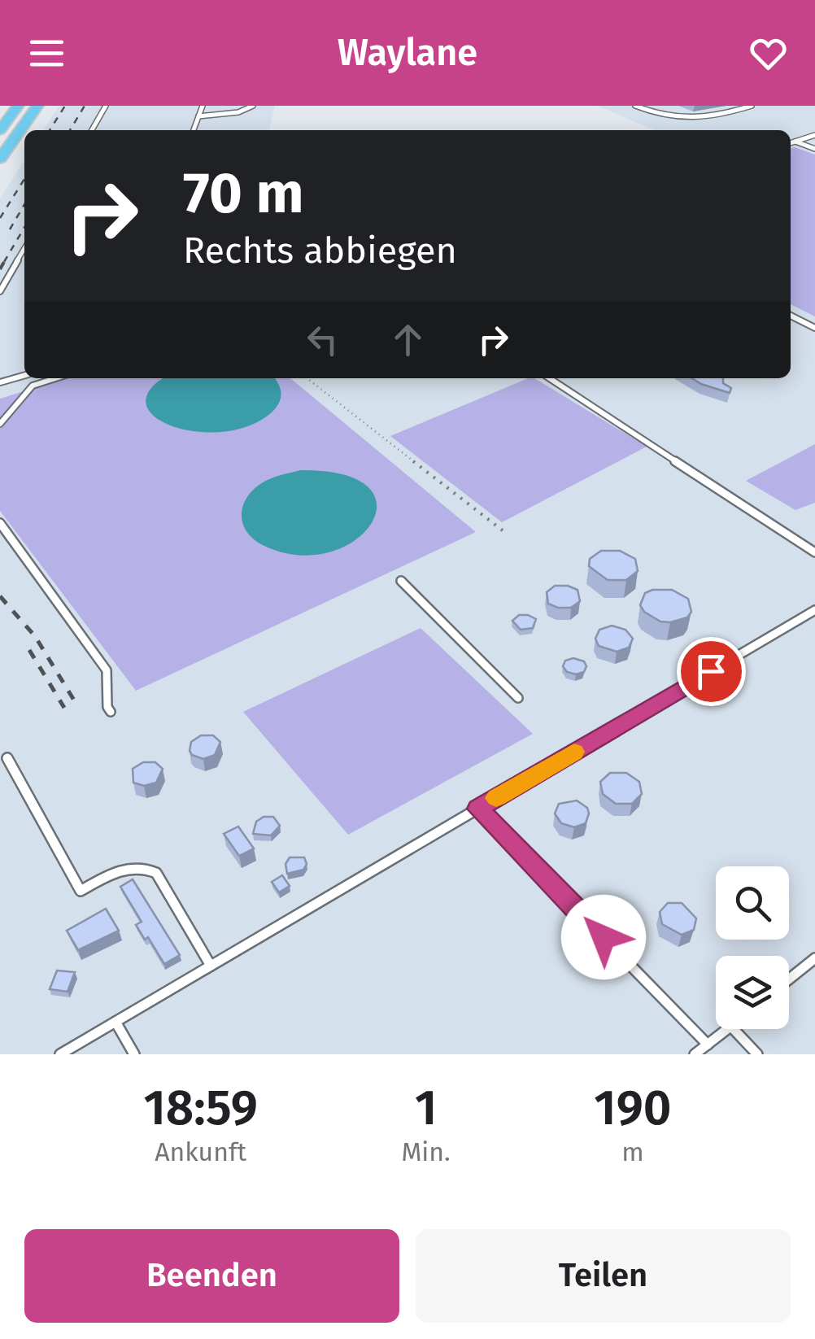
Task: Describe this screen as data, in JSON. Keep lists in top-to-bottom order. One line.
{"page":{"header":"Waylane","turn":["70 m","Rechts abbiegen"],"eta":["18:59","Ankunft","1","Min.","190","m"],"buttons":["Beenden","Teilen"]}}
